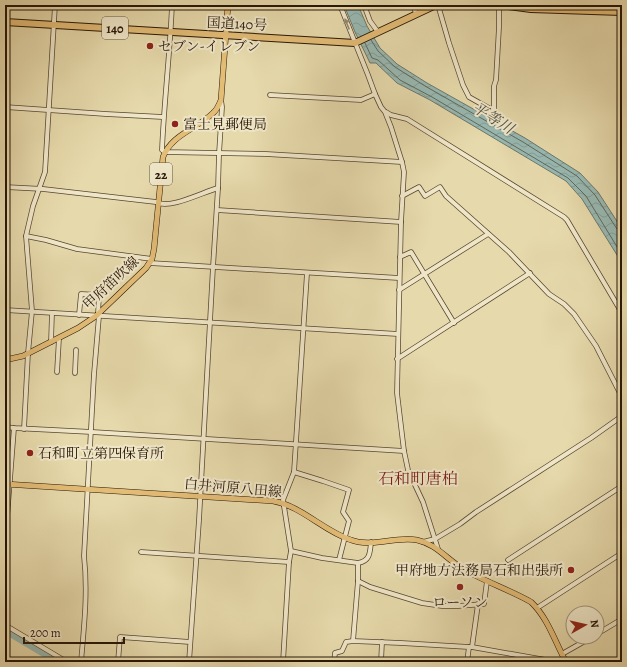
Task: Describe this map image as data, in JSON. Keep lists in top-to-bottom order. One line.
{"streets":{"highway":["国道140号","140"],"main road":["22","甲府笛吹線","白井河原八田線"]},"crossings":[["22","甲府笛吹線"]],"districts":["石和町唐柏"],"water":["平等川"],"places":["セブン-イレブン","富士見郵便局","石和町立第四保育所","甲府地方法務局石和出張所","ローソン"],"scale_bar":"200 m","north":"right"}
